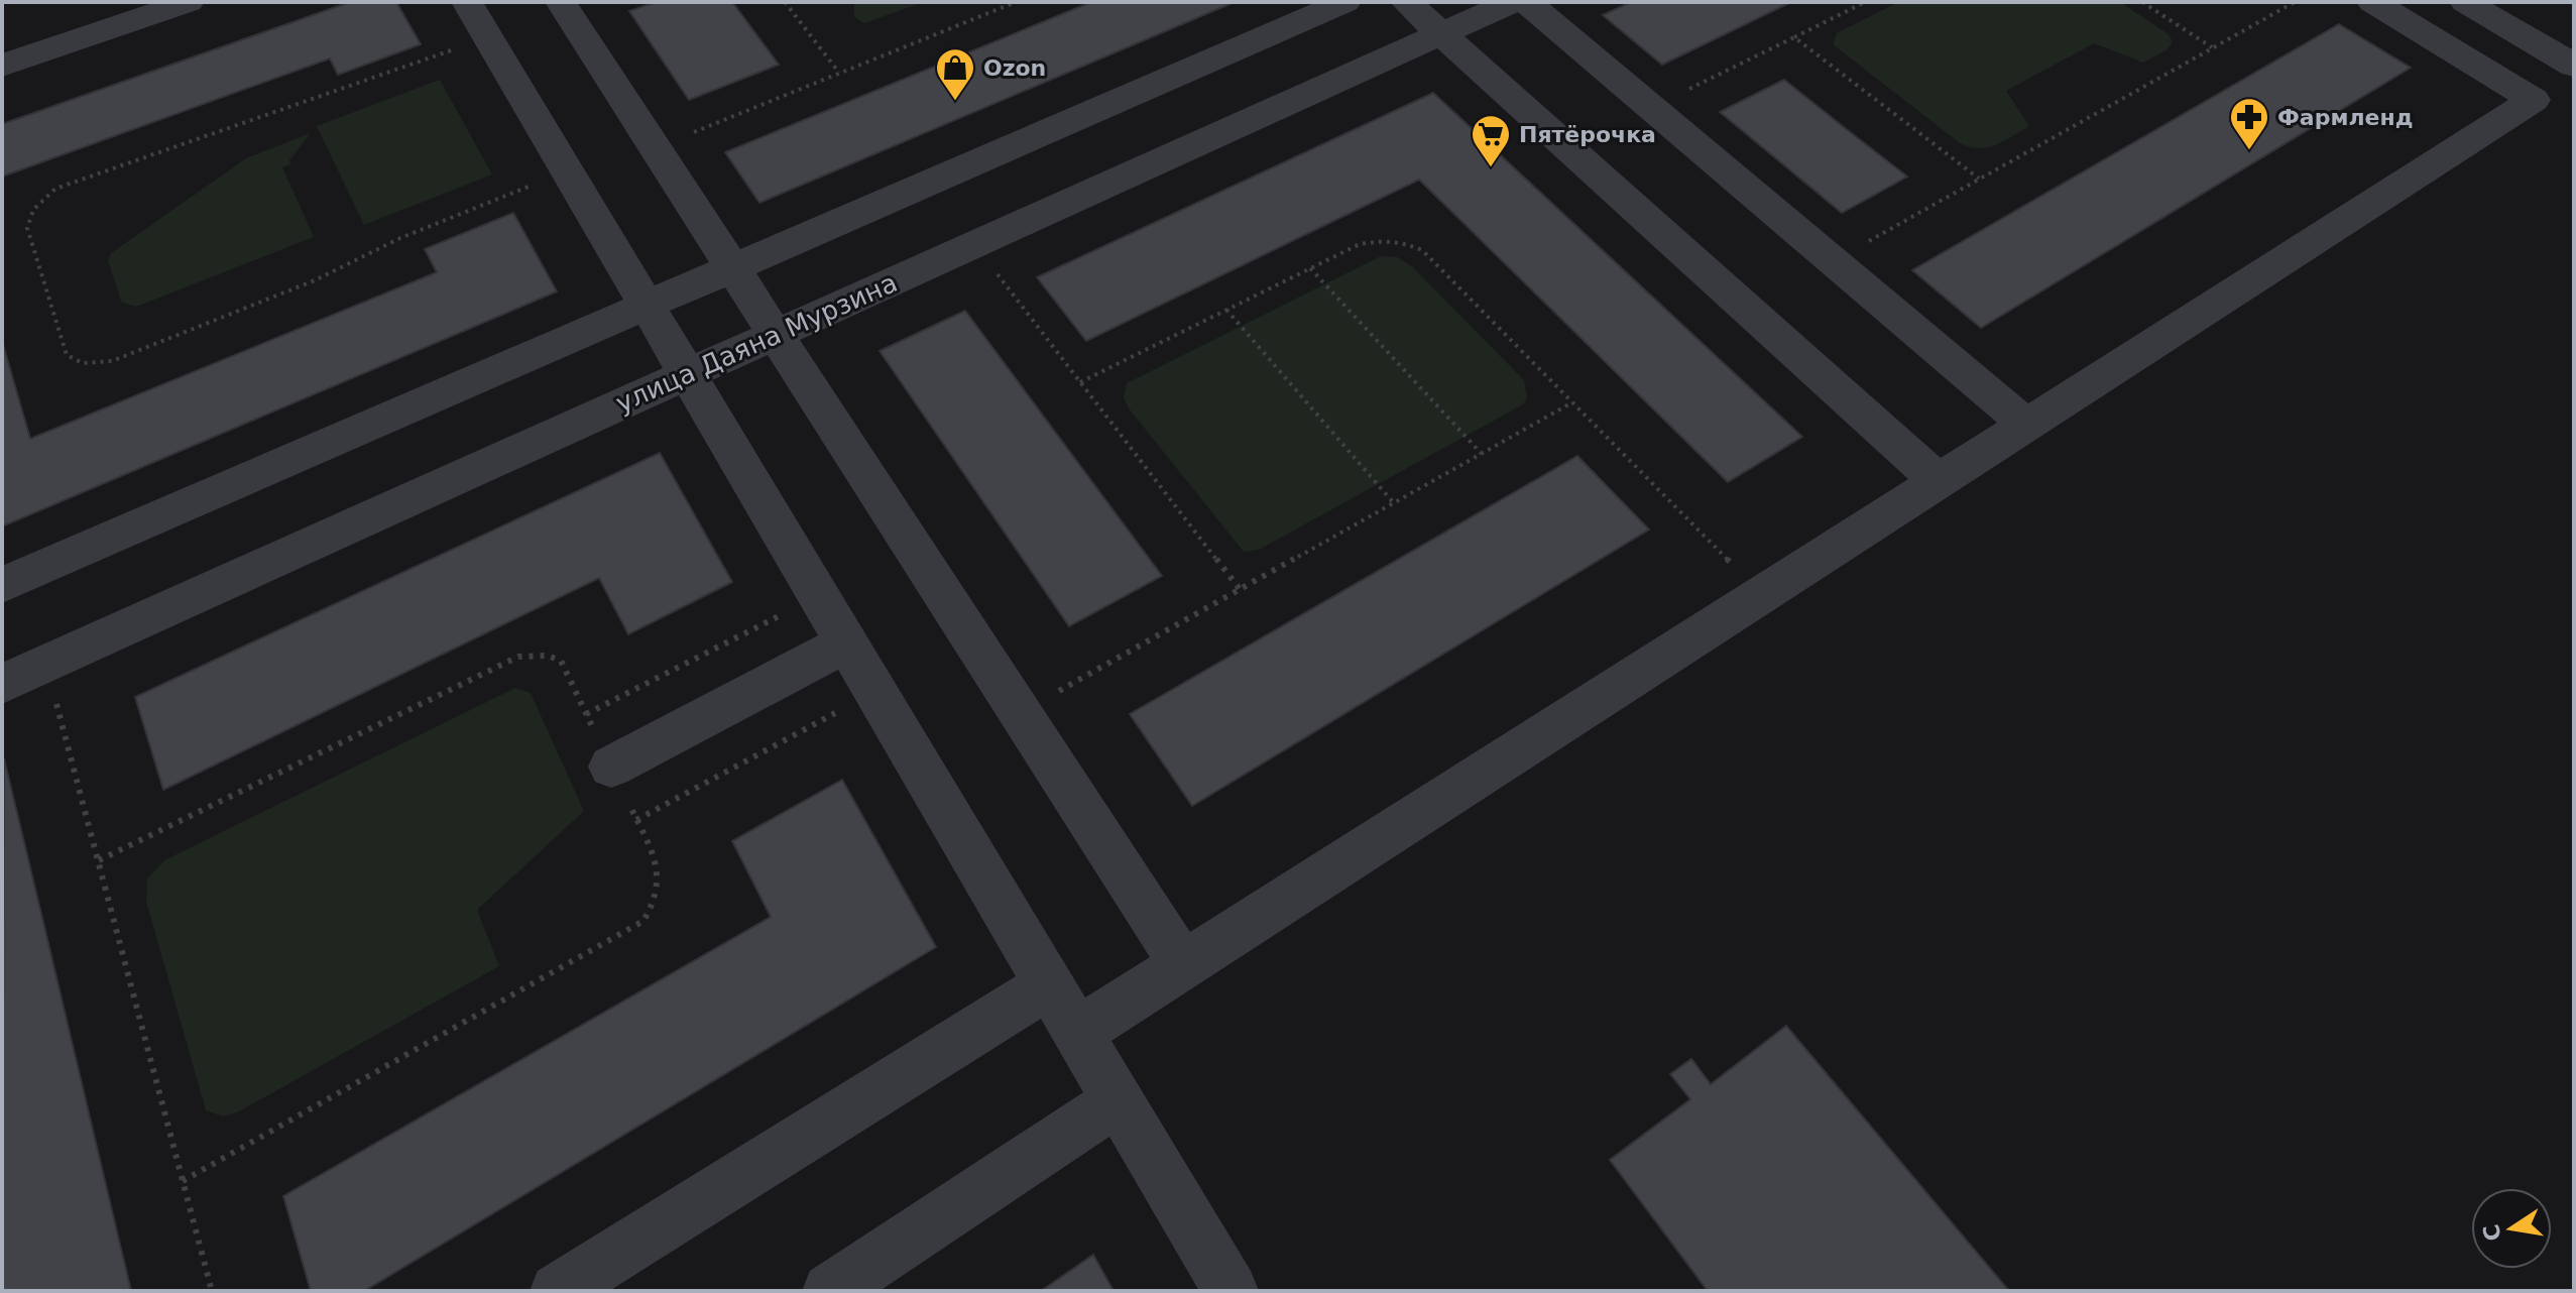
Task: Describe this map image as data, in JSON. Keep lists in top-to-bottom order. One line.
{"streets":{"street":["улица Даяна Мурзина"]},"places":{"shop":["Ozon"],"pharmacy":["Фармленд"],"supermarket":["Пятёрочка"]},"north":"left"}
